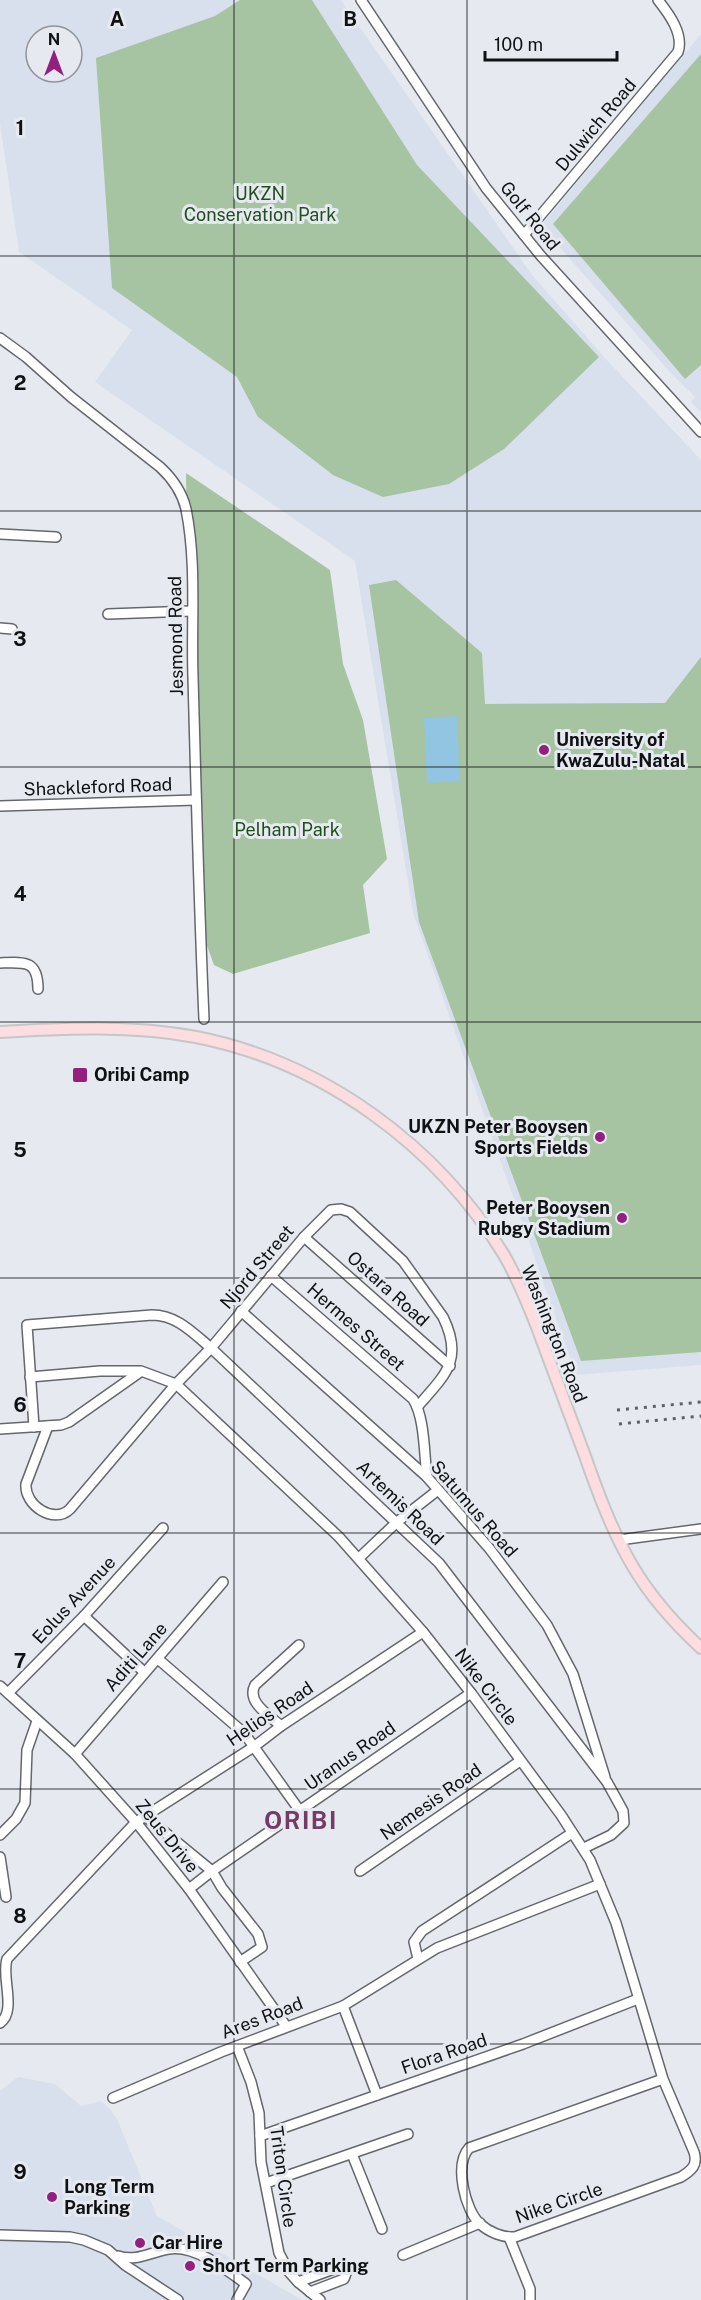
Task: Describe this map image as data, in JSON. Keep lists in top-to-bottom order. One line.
{"streets":{"main road":["Washington Road"],"street":["Dulwich Road","Golf Road","Jesmond Road","Shackleford Road","Njord Street","Ostara Road","Hermes Street","Artemis Road","Satumus Road","Eolus Avenue","Aditi Lane","Nike Circle","Helios Road","Uranus Road","Nemesis Road","Zeus Drive","Ares Road","Flora Road","Triton Circle"]},"crossings":[["Dulwich Road","Golf Road"],["Jesmond Road","Shackleford Road"],["Njord Street","Ostara Road"],["Njord Street","Hermes Street"],["Njord Street","Artemis Road"],["Njord Street","Satumus Road"],["Njord Street","Nike Circle"],["Artemis Road","Satumus Road"],["Artemis Road","Nike Circle"],["Eolus Avenue","Zeus Drive"],["Aditi Lane","Zeus Drive"],["Nike Circle","Helios Road"],["Nike Circle","Uranus Road"],["Nike Circle","Nemesis Road"],["Nike Circle","Ares Road"],["Nike Circle","Flora Road"],["Helios Road","Zeus Drive"],["Uranus Road","Zeus Drive"],["Zeus Drive","Ares Road"],["Ares Road","Triton Circle"],["Flora Road","Triton Circle"]],"districts":["ORIBI"],"parks":["UKZN Conservation Park","Pelham Park"],"places":{"other":["University of KwaZulu-Natal","UKZN Peter Booysen Sports Fields","Peter Booysen Rubgy Stadium","Long Term Parking","Car Hire","Short Term Parking"],"transit":["Oribi Camp"]},"scale_bar":"100 m","north":"top","grid":{"columns":["A","B"],"rows":["1","2","3","4","5","6","7","8","9"]}}
